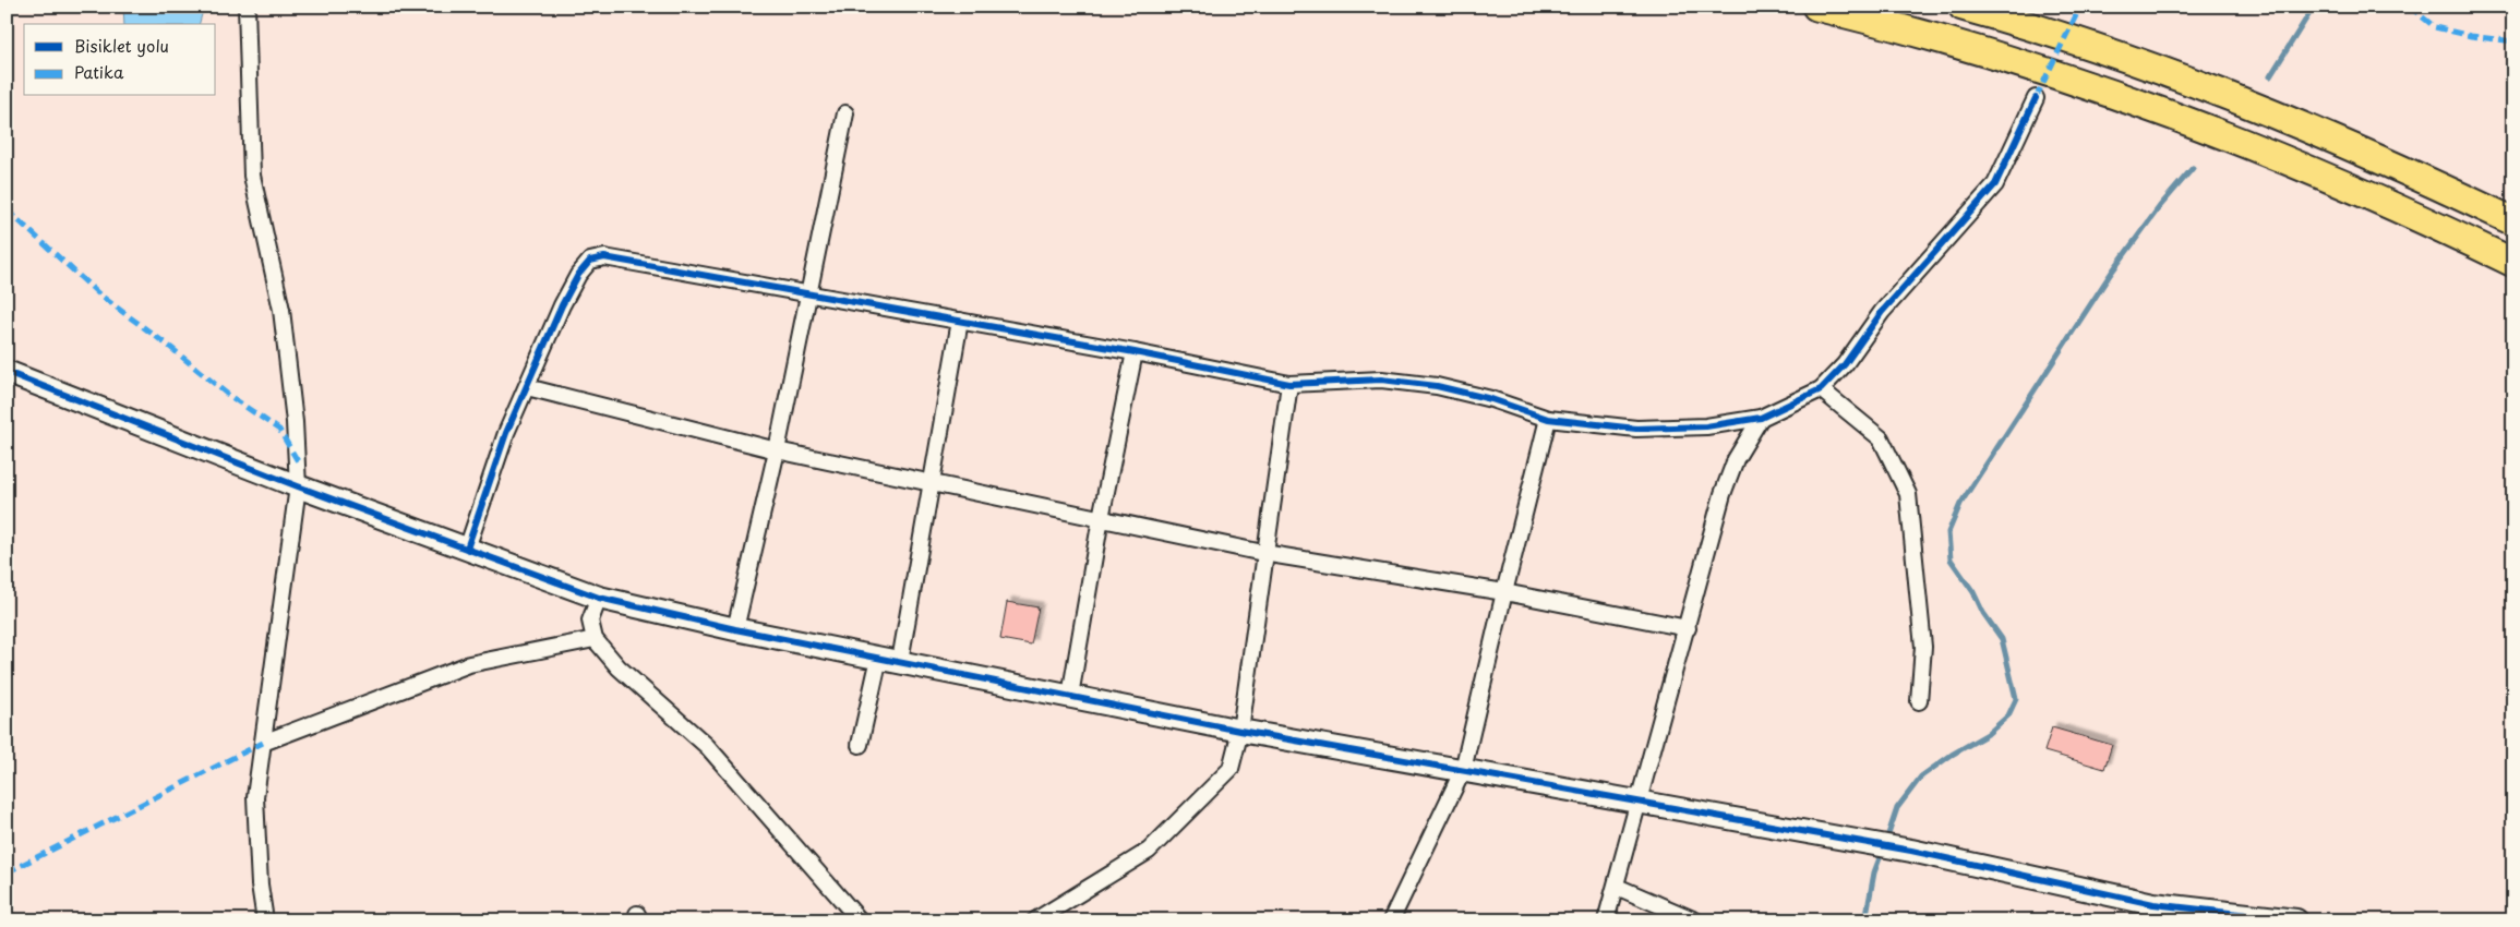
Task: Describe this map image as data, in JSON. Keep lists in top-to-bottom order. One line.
{"legend":["Bisiklet yolu","Patika"]}
